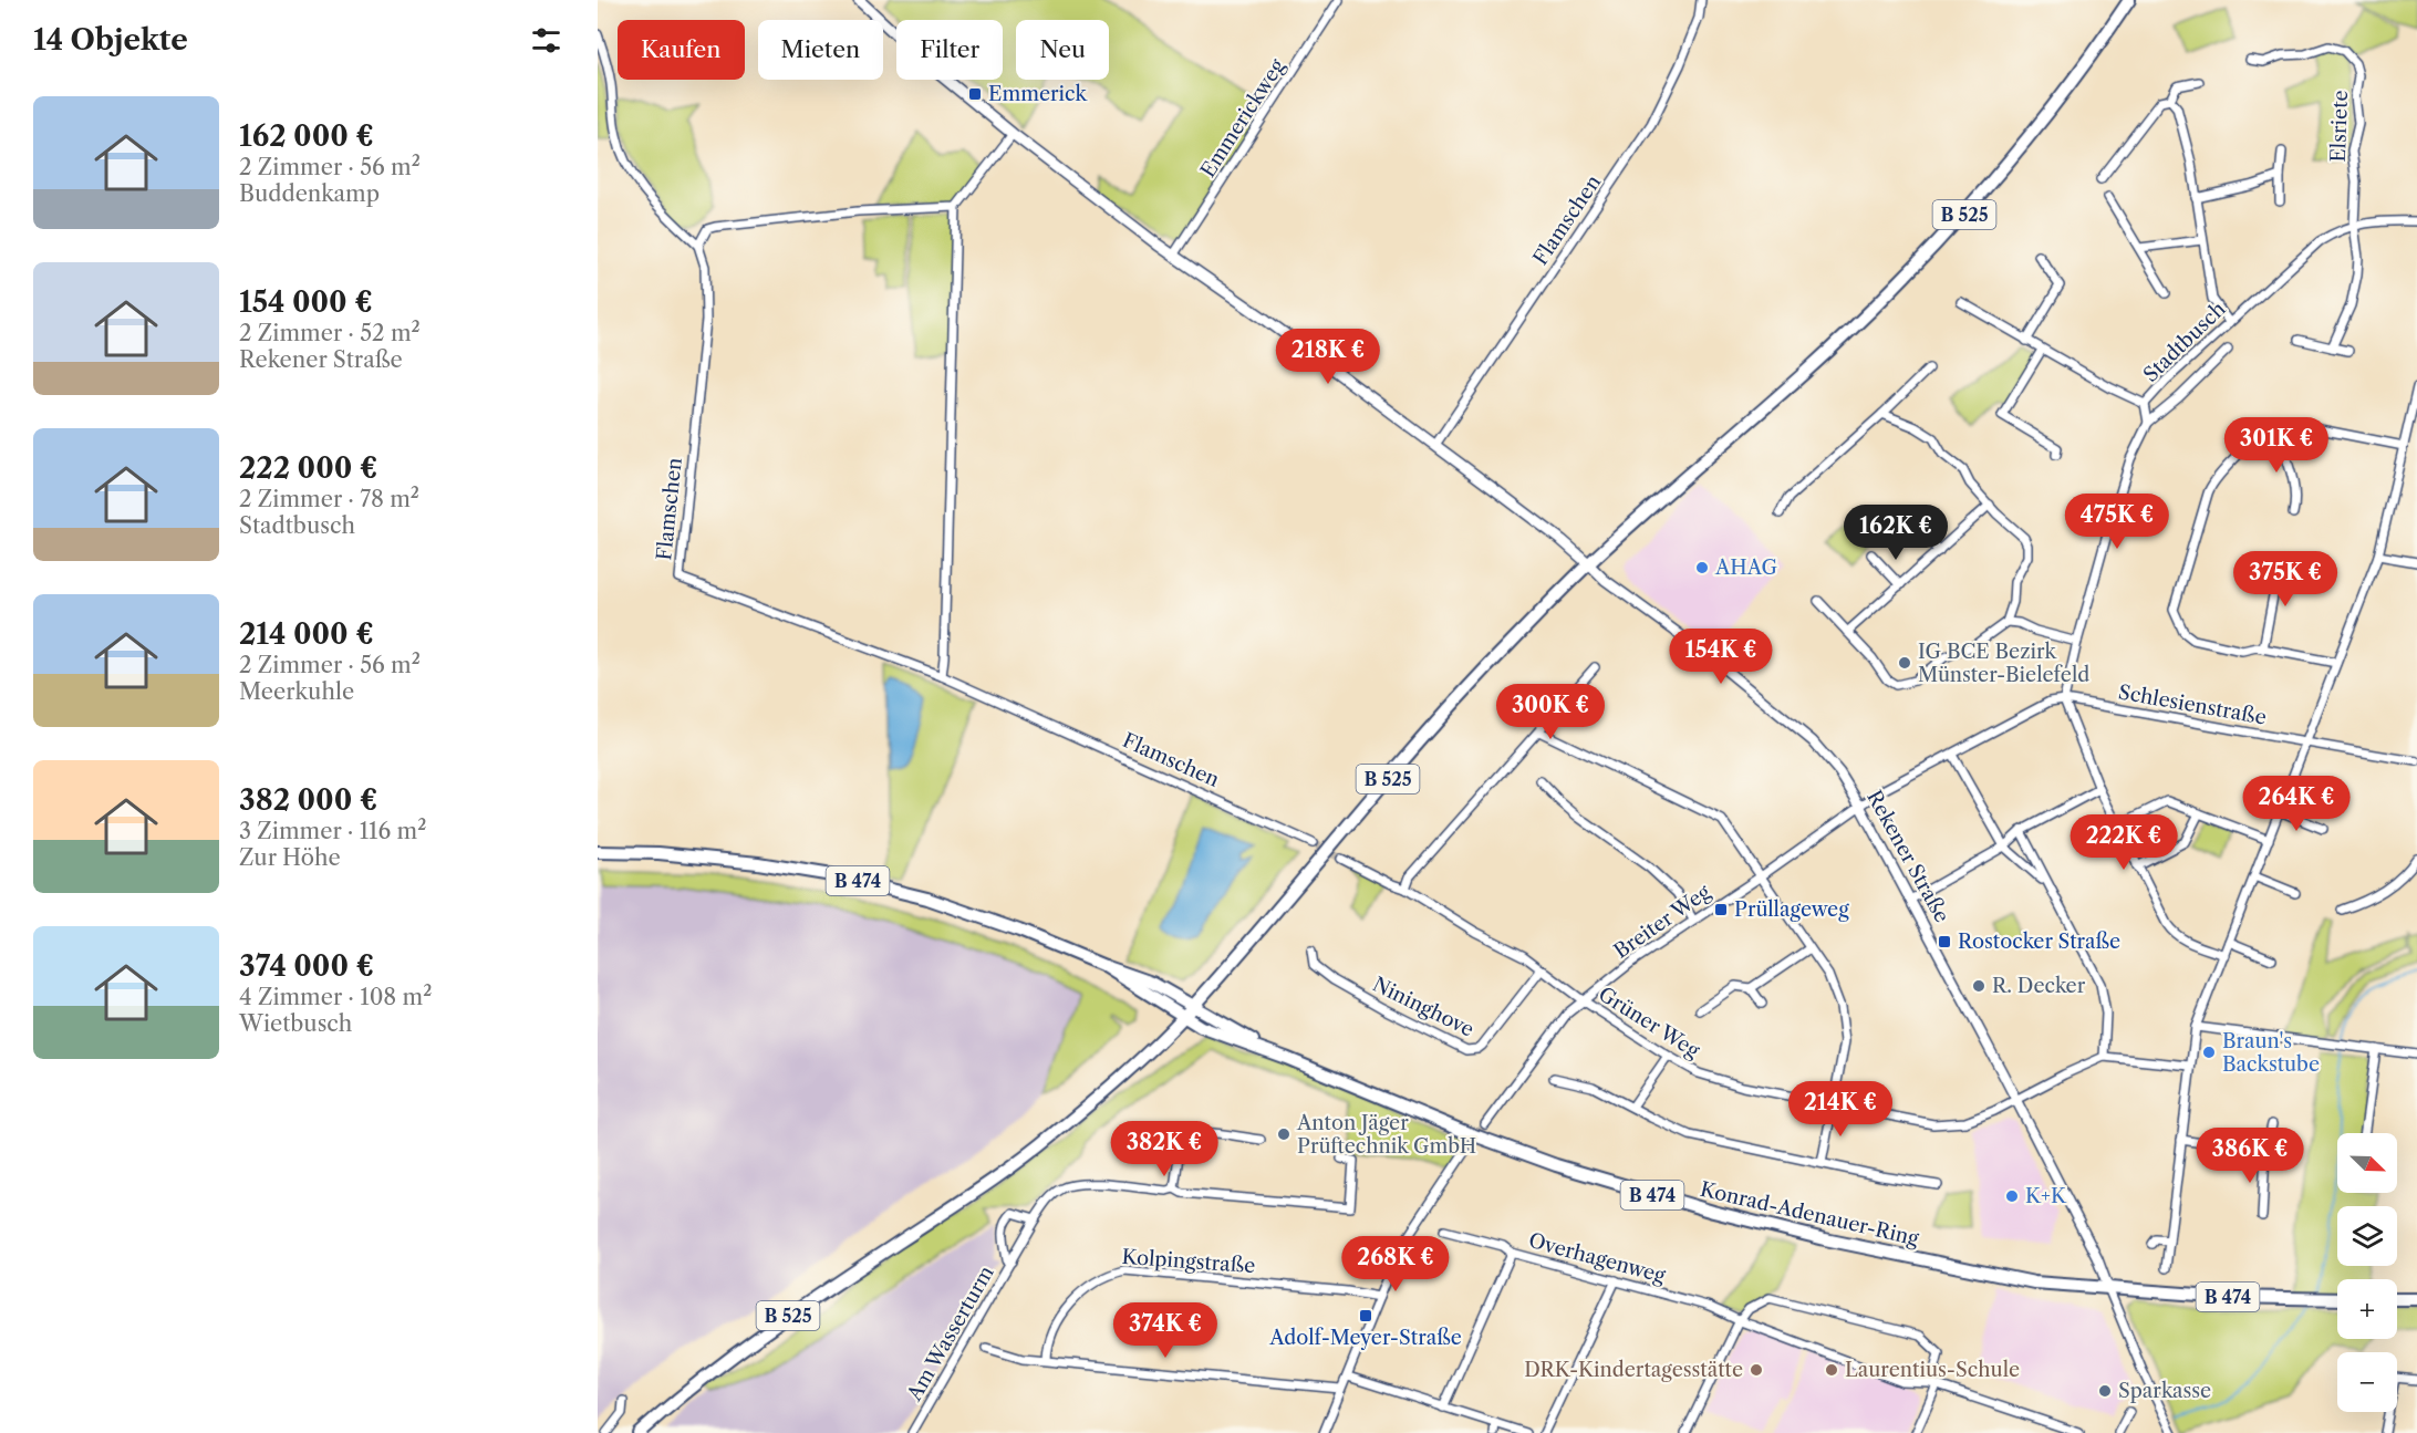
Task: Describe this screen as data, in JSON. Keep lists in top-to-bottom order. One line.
{"streets":{"main road":["B 525","B 474","Konrad-Adenauer-Ring"],"street":["Emmerickweg","Elsriete","Flamschen","Stadtbusch","Schlesienstraße","Rekener Straße","Breiter Weg","Nininghove","Grüner Weg","Overhagenweg","Kolpingstraße","Am Wasserturm"]},"crossings":[["Elsriete","Stadtbusch"],["B 525","Rekener Straße"],["B 525","B 474"],["Schlesienstraße","Rekener Straße"],["Schlesienstraße","Breiter Weg"],["Rekener Straße","Breiter Weg"],["Rekener Straße","Grüner Weg"],["Rekener Straße","Konrad-Adenauer-Ring"],["B 474","Konrad-Adenauer-Ring"],["Breiter Weg","Grüner Weg"],["Nininghove","Grüner Weg"]],"places":{"transit":["Emmerick","Prüllageweg","Rostocker Straße","Adolf-Meyer-Straße"],"other":["AHAG","IG BCE Bezirk Münster-Bielefeld","R. Decker","Braun's Backstube","Anton Jäger Prüftechnik GmbH","K+K","DRK-Kindertagesstätte","Laurentius-Schule","Sparkasse"]},"north":"bottom right","page":{"heading":"14 Objekte","chip":["Kaufen","Mieten","Filter","Neu"],"list":[{"name":"162 000 €","note":"2 Zimmer · 56 m² · Buddenkamp"},{"name":"154 000 €","note":"2 Zimmer · 52 m² · Rekener Straße"},{"name":"222 000 €","note":"2 Zimmer · 78 m² · Stadtbusch"},{"name":"214 000 €","note":"2 Zimmer · 56 m² · Meerkuhle"},{"name":"382 000 €","note":"3 Zimmer · 116 m² · Zur Höhe"},{"name":"374 000 €","note":"4 Zimmer · 108 m² · Wietbusch"}],"price":["218K €","301K €","475K €","162K €","375K €","154K €","300K €","264K €","222K €","214K €","382K €","386K €","268K €","374K €"],"map_buttons":["+","−"]}}
